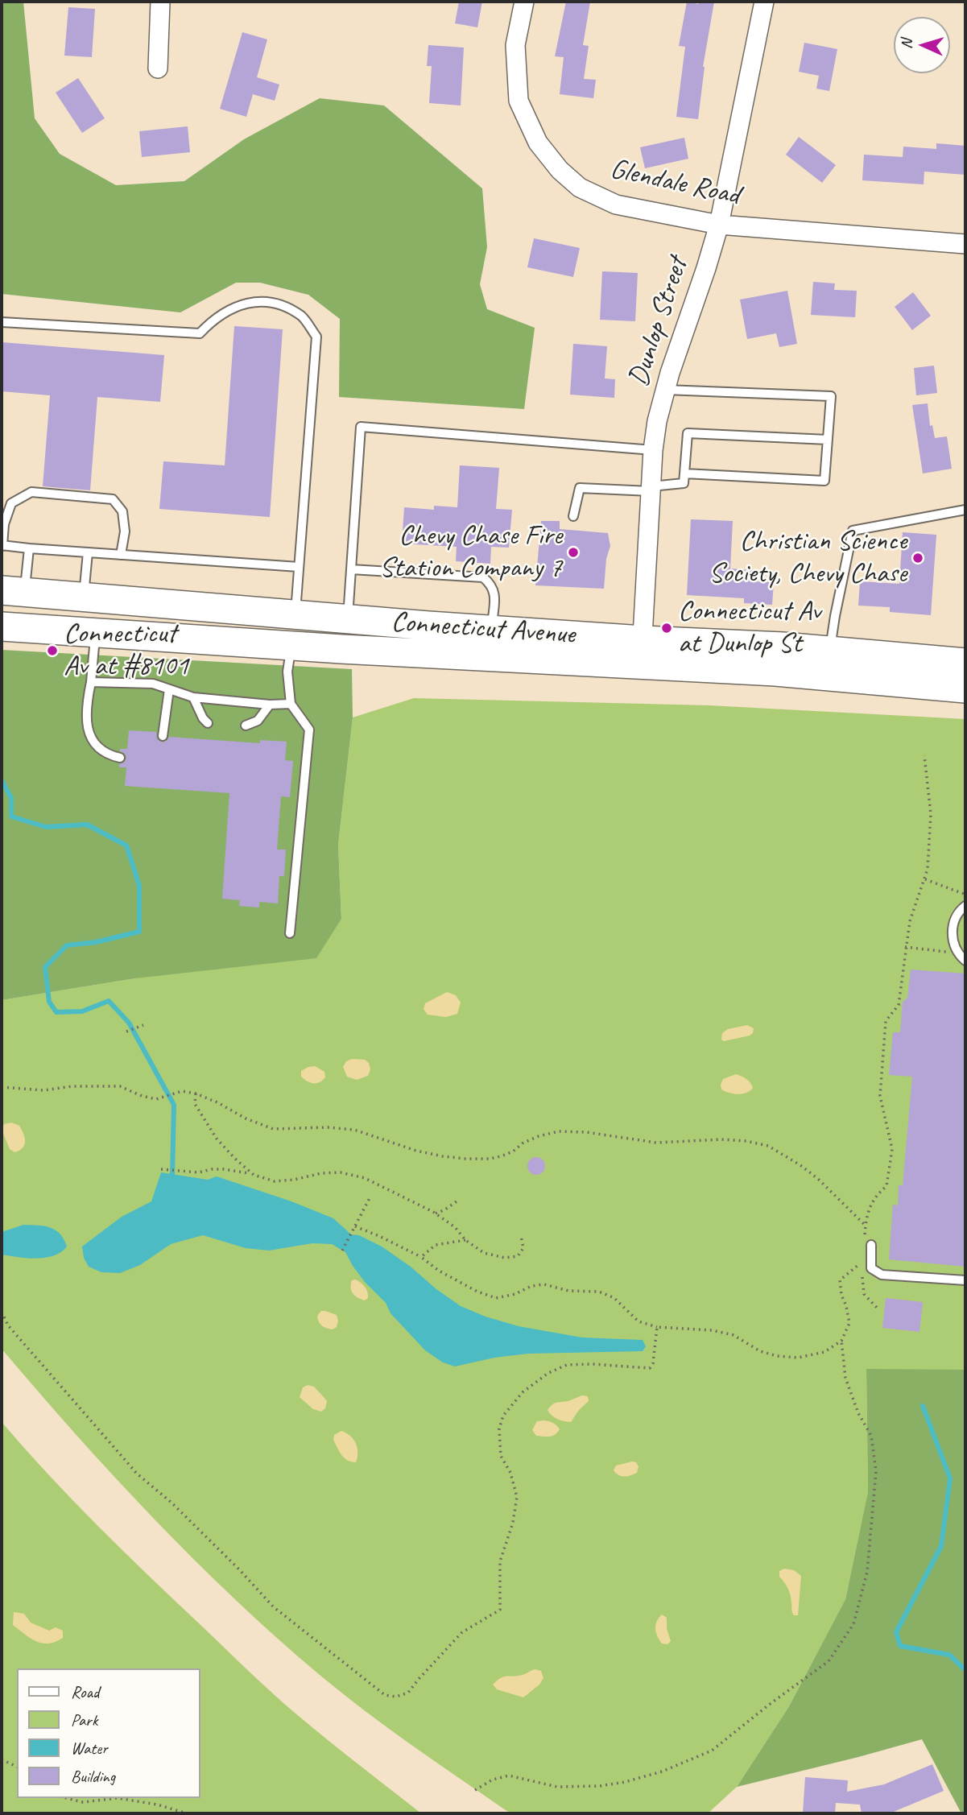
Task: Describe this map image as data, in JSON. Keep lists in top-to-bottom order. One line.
{"streets":{"main road":["Connecticut Avenue"],"street":["Glendale Road","Dunlop Street"]},"crossings":[["Glendale Road","Dunlop Street"],["Dunlop Street","Connecticut Avenue"]],"places":["Chevy Chase Fire Station Company 7","Christian Science Society, Chevy Chase","Connecticut Av at Dunlop St","Connecticut Av at #8101"],"legend":["Road","Park","Water","Building"],"north":"left"}
